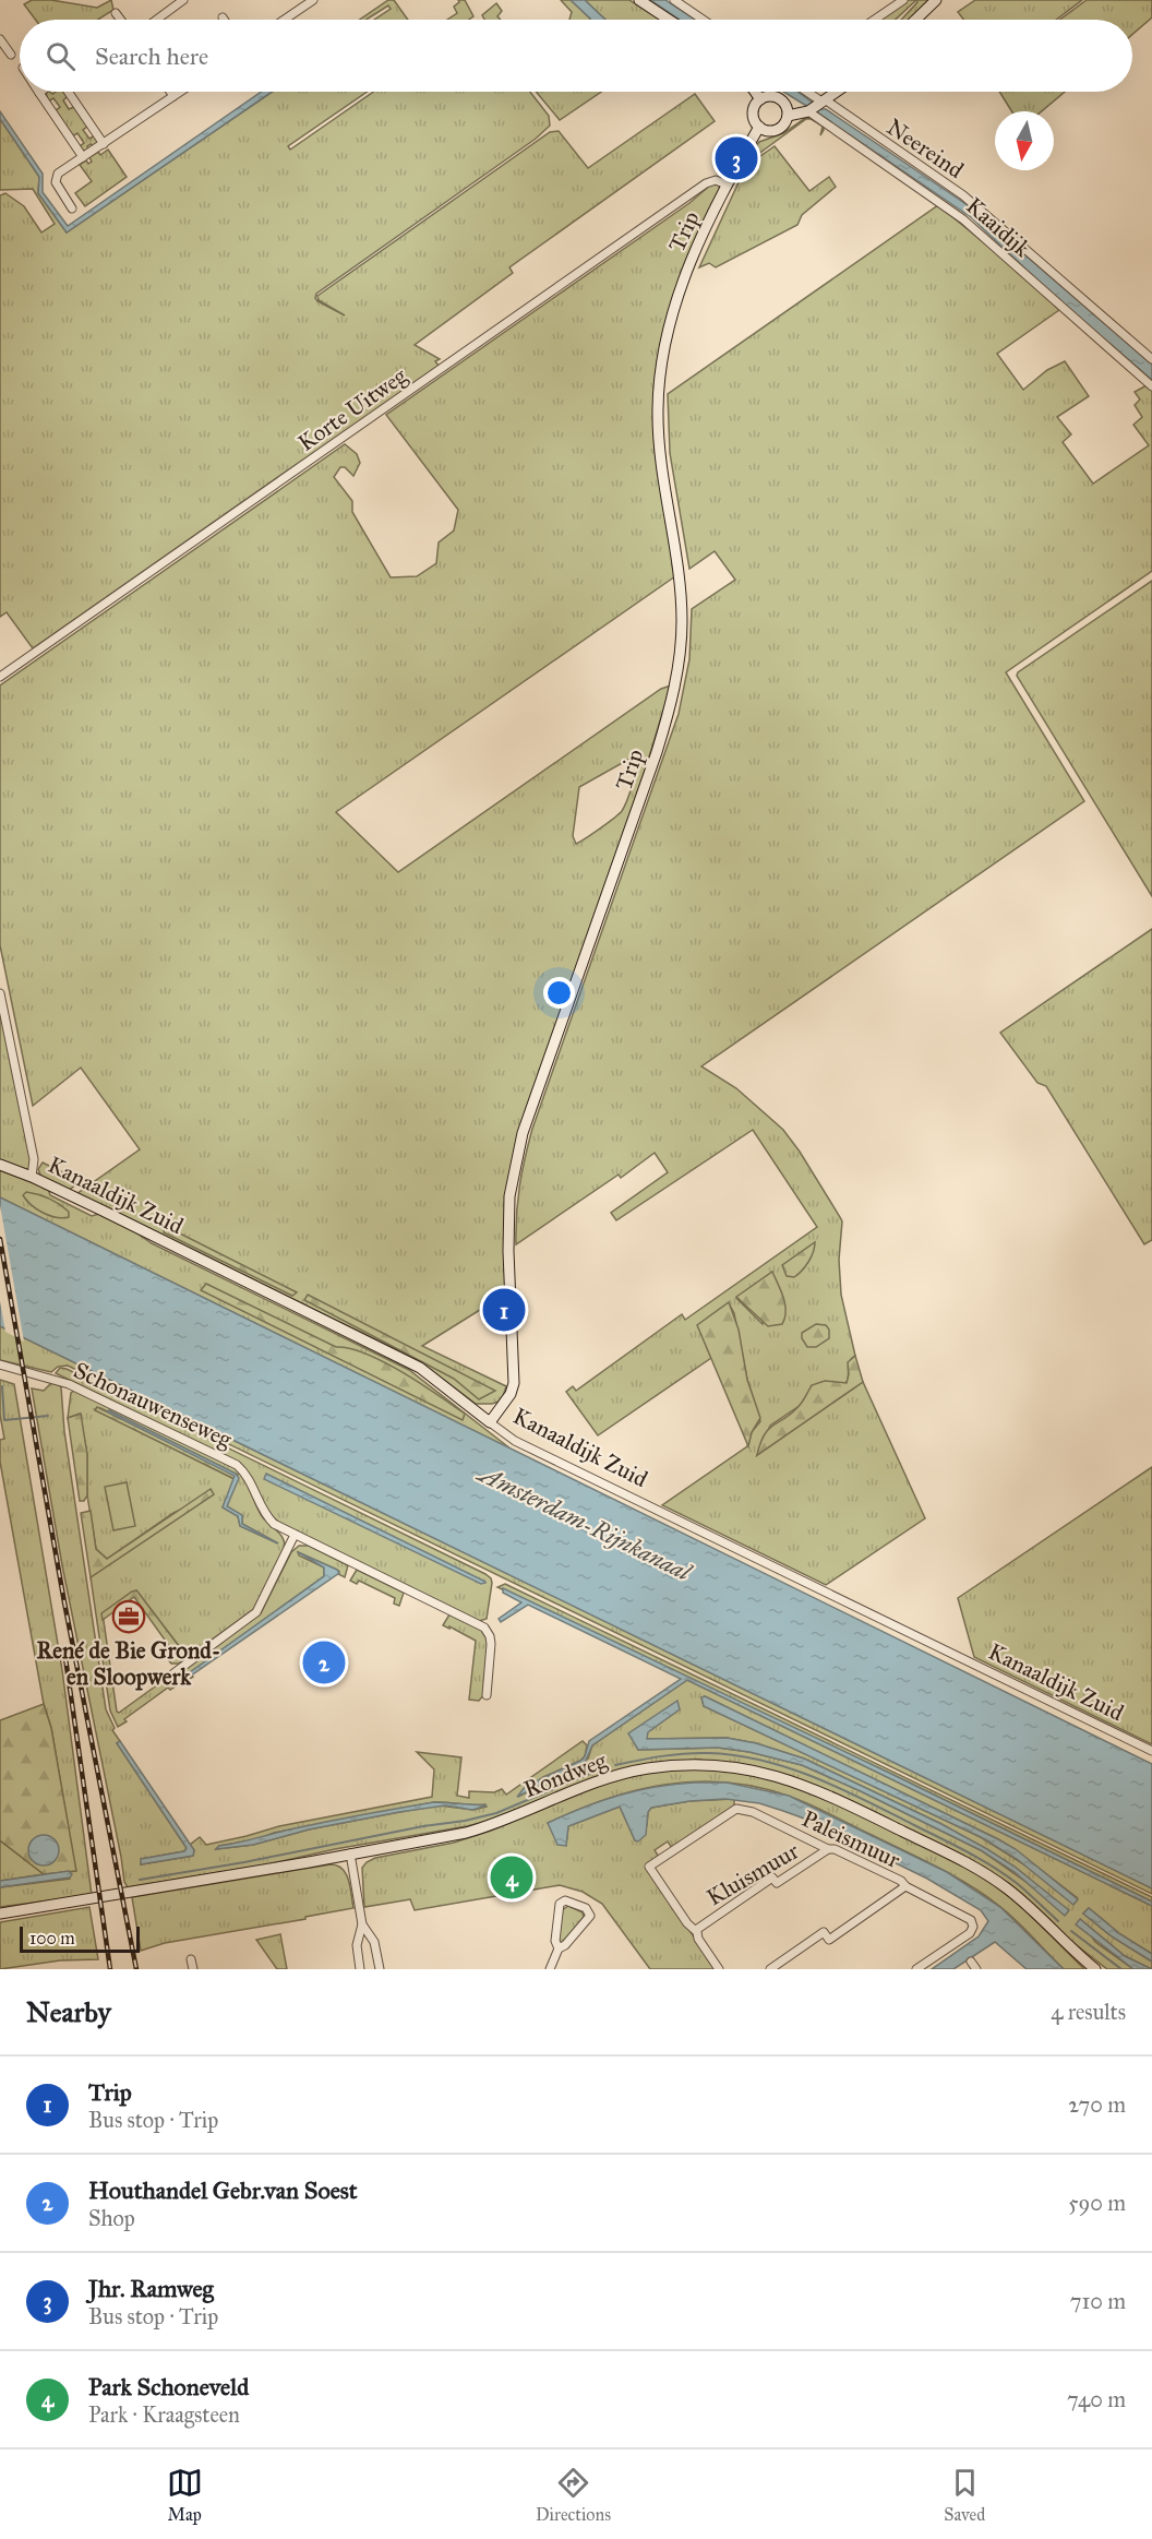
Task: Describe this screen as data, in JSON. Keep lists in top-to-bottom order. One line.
{"streets":{"street":["Neereind","Kaaidijk","Trip","Korte Uitweg","Kanaaldijk Zuid","Schonauwenseweg","Rondweg","Paleismuur","Kluismuur"]},"crossings":[["Neereind","Kaaidijk"],["Trip","Korte Uitweg"],["Trip","Kanaaldijk Zuid"],["Paleismuur","Kluismuur"]],"water":["Amsterdam-Rijnkanaal"],"places":{"office":["René de Bie Grond- en Sloopwerk"]},"scale_bar":"100 m","north":"bottom","page":{"search":"Search here","pins":["3","1","2","4"],"scale":"100 m","heading":["Nearby","4 results"],"list":[{"mark":"1","name":"Trip","note":"Bus stop · Trip","value":"270 m"},{"mark":"2","name":"Houthandel Gebr.van Soest","note":"Shop","value":"590 m"},{"mark":"3","name":"Jhr. Ramweg","note":"Bus stop · Trip","value":"710 m"},{"mark":"4","name":"Park Schoneveld","note":"Park · Kraagsteen","value":"740 m"}],"nav":["Map","Directions","Saved"]}}
